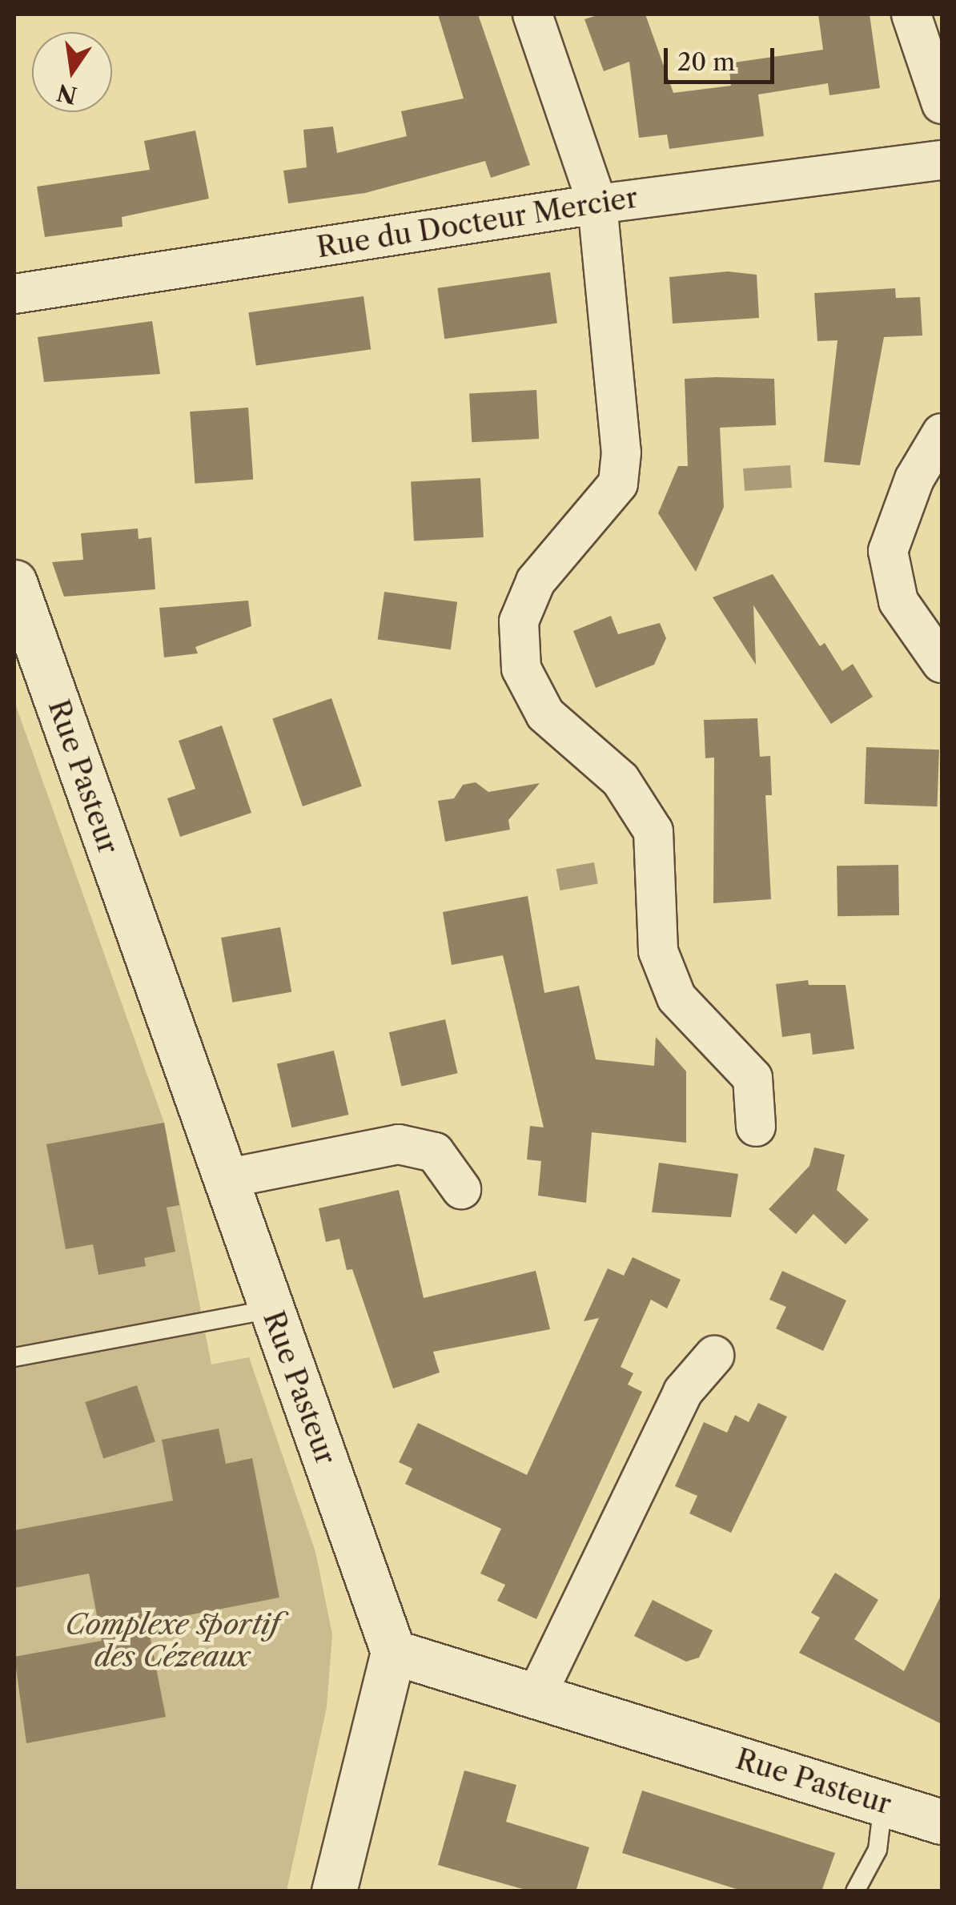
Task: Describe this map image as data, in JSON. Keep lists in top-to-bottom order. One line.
{"streets":{"main road":["Rue Pasteur"],"street":["Rue du Docteur Mercier"]},"parks":["Complexe sportif des Cézeaux"],"scale_bar":"20 m","north":"bottom"}
